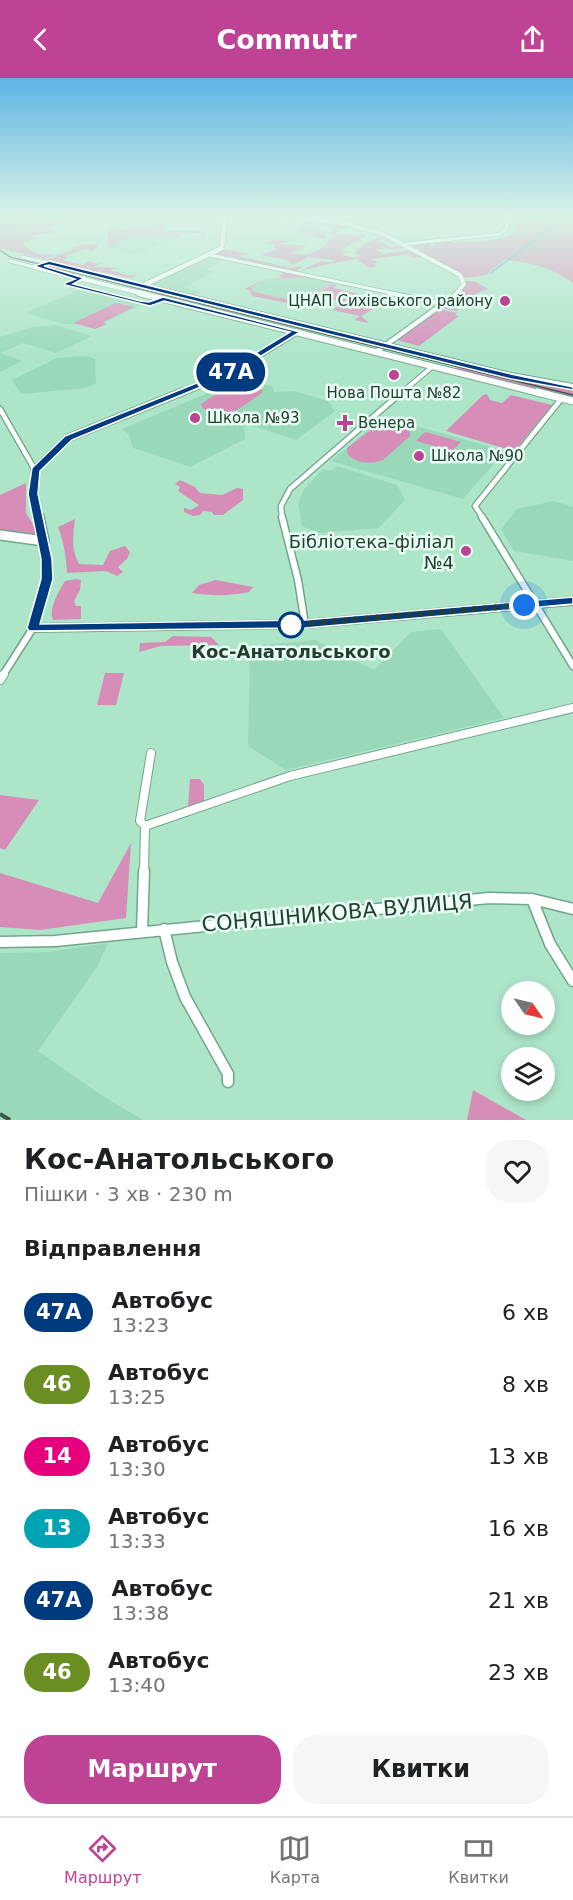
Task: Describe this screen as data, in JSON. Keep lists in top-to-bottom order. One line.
{"streets":{"street":["СОНЯШНИКОВА ВУЛИЦЯ"]},"places":{"other":["ЦНАП Сихівського району","Нова Пошта №82","Школа №93","Школа №90","Бібліотека-філіал №4","Кос-Анатольського"],"health":["Венера"]},"lines":["bus line 47А"],"north":"bottom right","page":{"header":"Commutr","on_map":"47А","heading":[["Кос-Анатольського","Пішки · 3 хв · 230 m"],"Відправлення"],"list":[{"mark":"47А","name":"Автобус","note":"13:23","value":"6 хв"},{"mark":"46","name":"Автобус","note":"13:25","value":"8 хв"},{"mark":"14","name":"Автобус","note":"13:30","value":"13 хв"},{"mark":"13","name":"Автобус","note":"13:33","value":"16 хв"},{"mark":"47А","name":"Автобус","note":"13:38","value":"21 хв"},{"mark":"46","name":"Автобус","note":"13:40","value":"23 хв"}],"buttons":["Маршрут","Квитки"],"tabs":["Маршрут","Карта","Квитки"]}}
